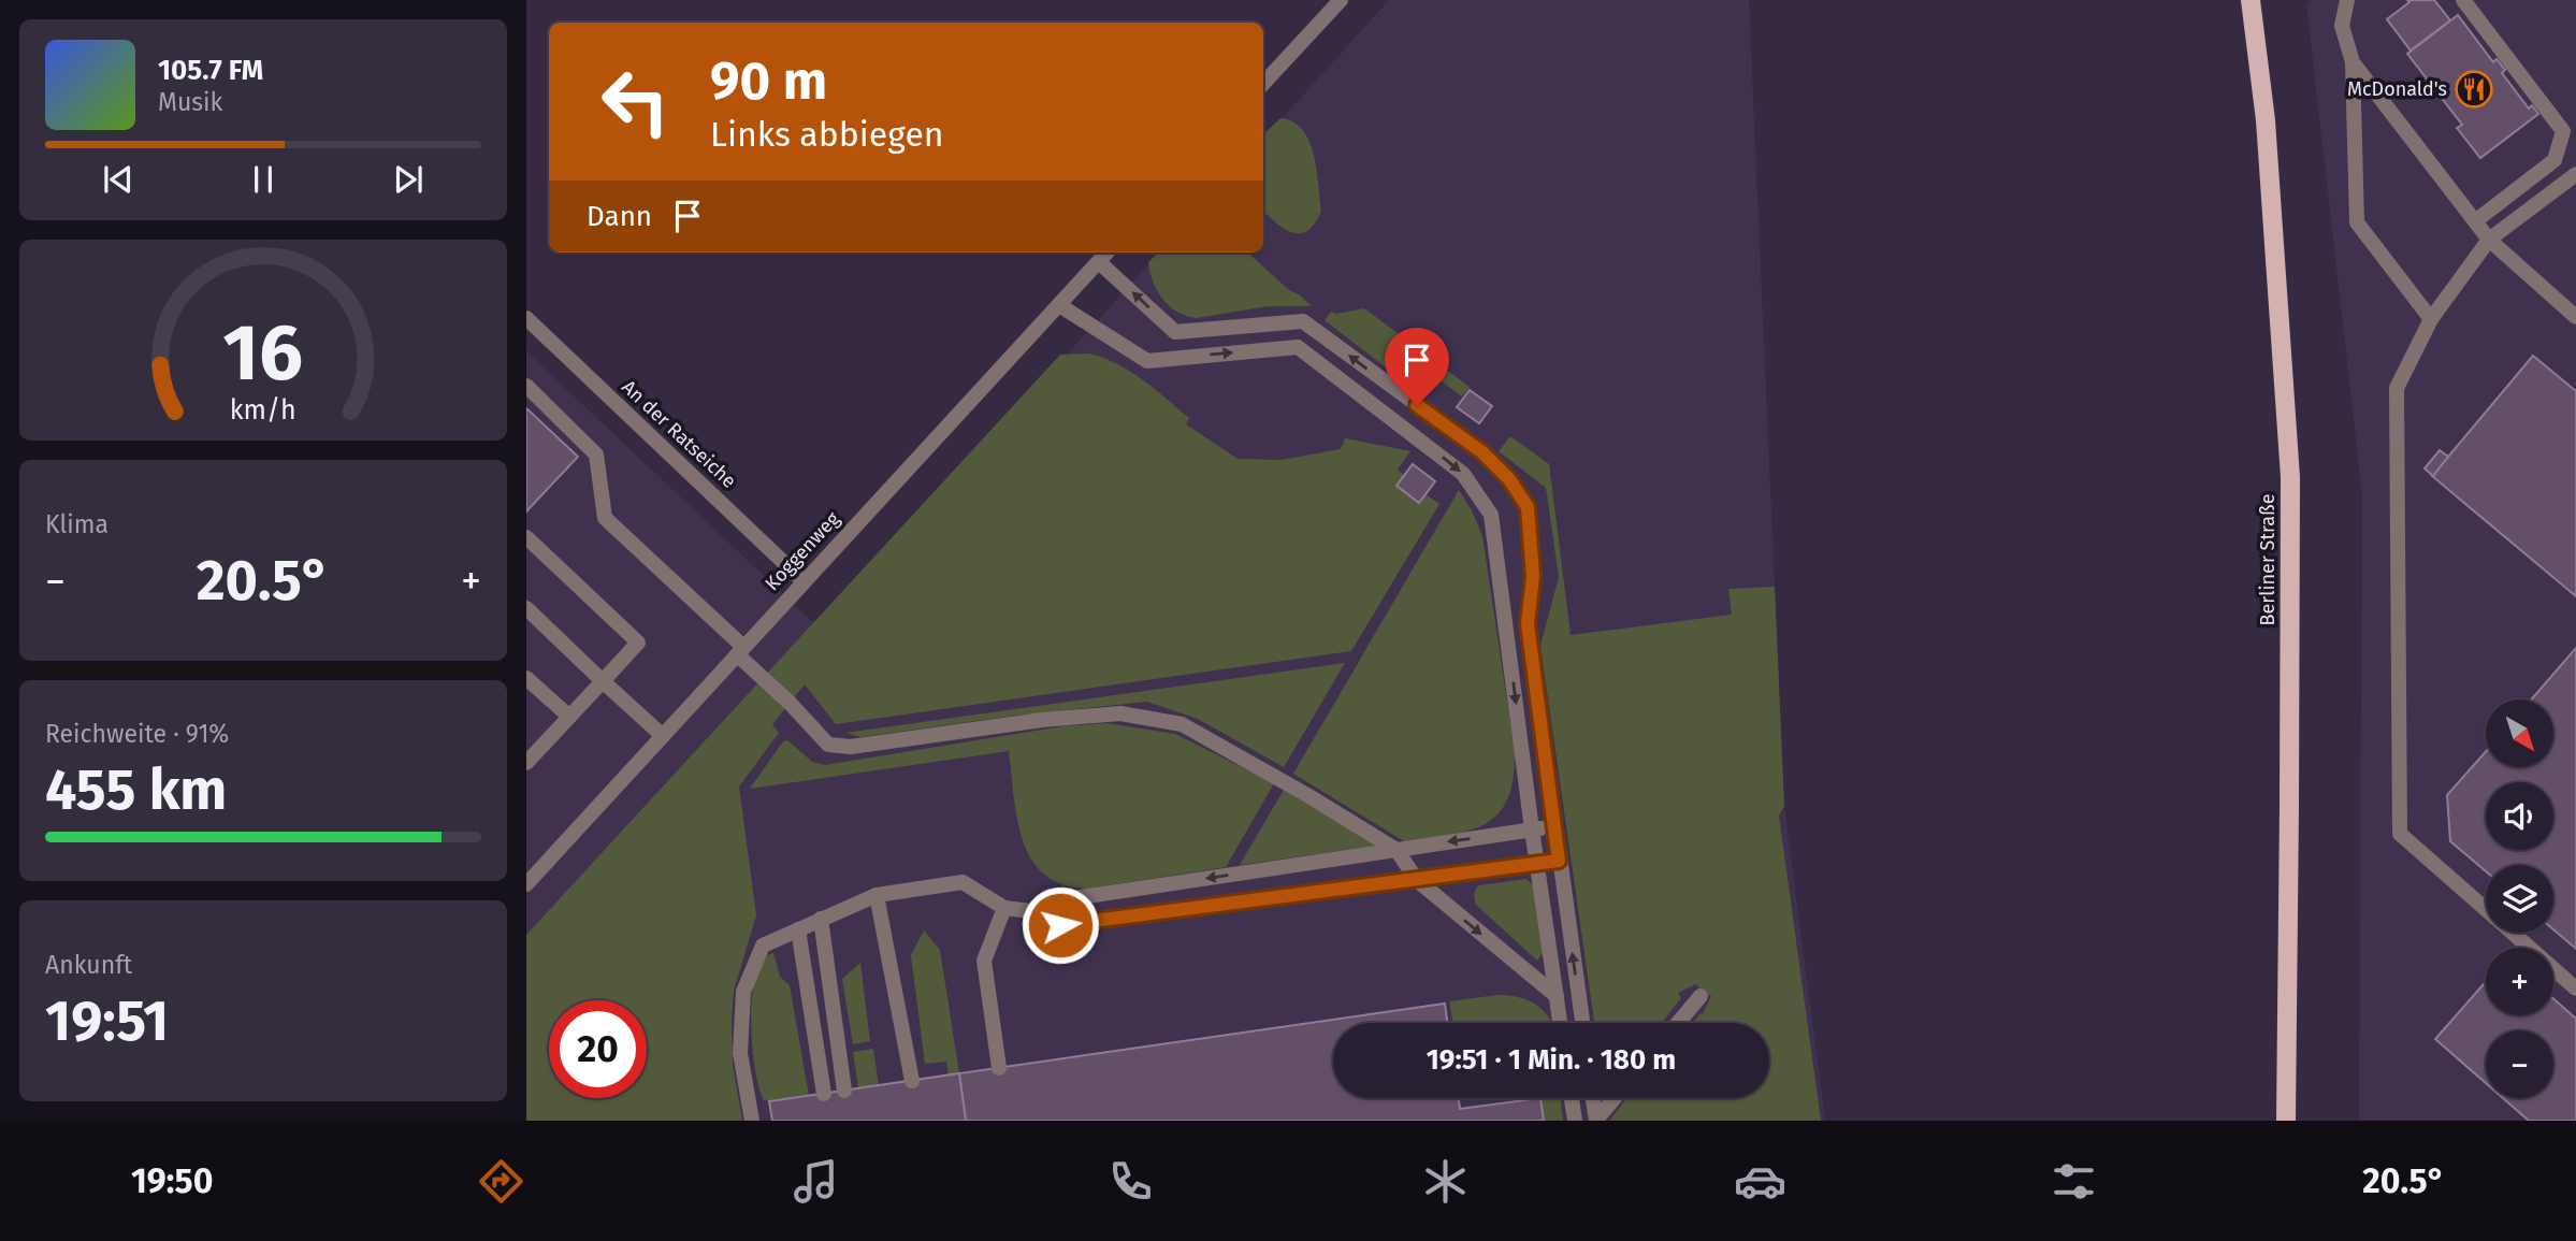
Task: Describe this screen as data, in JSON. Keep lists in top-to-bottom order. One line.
{"streets":{"main road":["Berliner Straße"],"street":["An der Ratseiche","Koggenweg"]},"crossings":[["An der Ratseiche","Koggenweg"]],"places":{"restaurant":["McDonald's"]},"north":"bottom right","page":{"turn":["90 m","Links abbiegen"],"song":["105.7 FM","Musik"],"then":"Dann","tile":["Klima",["Reichweite · 91%","455 km"],["Ankunft","19:51"]],"heat":["−","20.5°","+"],"map_buttons":["+","−"],"limit":"20","trip":"19:51 · 1 Min. · 180 m","tabs":["19:50","20.5°"],"gauge":["16","km/h"]}}
